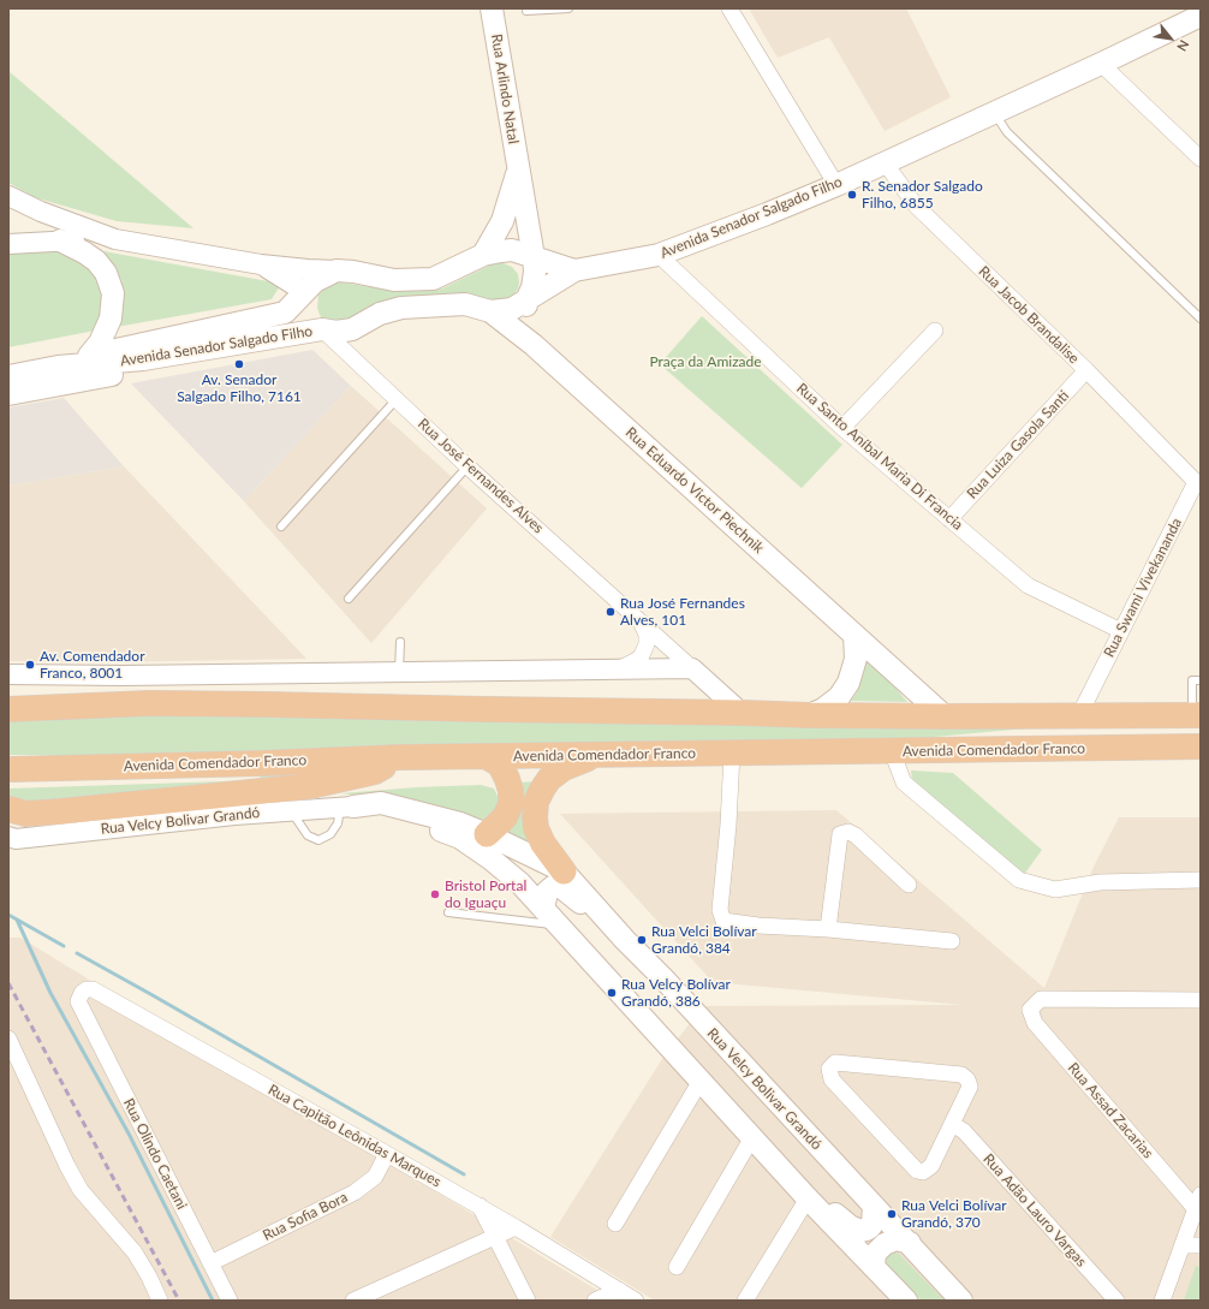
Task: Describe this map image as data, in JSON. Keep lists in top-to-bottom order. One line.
{"streets":{"highway":["Avenida Comendador Franco"],"main road":["Rua Arlindo Natal","Avenida Senador Salgado Filho","Rua Eduardo Victor Piechnik","Rua Velcy Bolivar Grandó"],"street":["Rua Jacob Brandalise","Rua Luiza Gasola Santi","Rua Santo Aníbal Maria Di Francia","Rua José Fernandes Alves","Rua Swami Vivekananda","Rua Assad Zacarias","Rua Capitão Leônidas Marques","Rua Olindo Caetani","Rua Adão Lauro Vargas","Rua Sofia Bora"]},"crossings":[["Rua Arlindo Natal","Avenida Senador Salgado Filho"],["Avenida Senador Salgado Filho","Rua Jacob Brandalise"],["Avenida Senador Salgado Filho","Rua Santo Aníbal Maria Di Francia"],["Avenida Senador Salgado Filho","Rua José Fernandes Alves"],["Avenida Senador Salgado Filho","Rua Eduardo Victor Piechnik"],["Rua Jacob Brandalise","Rua Luiza Gasola Santi"],["Rua Jacob Brandalise","Rua Swami Vivekananda"],["Rua Luiza Gasola Santi","Rua Santo Aníbal Maria Di Francia"],["Rua Santo Aníbal Maria Di Francia","Rua Swami Vivekananda"],["Rua Capitão Leônidas Marques","Rua Olindo Caetani"],["Rua Capitão Leônidas Marques","Rua Sofia Bora"],["Rua Olindo Caetani","Rua Sofia Bora"]],"parks":["Praça da Amizade"],"places":["R. Senador Salgado Filho, 6855","Av. Senador Salgado Filho, 7161","Rua José Fernandes Alves, 101","Av. Comendador Franco, 8001","Bristol Portal do Iguaçu","Rua Velci Bolívar Grandó, 384","Rua Velcy Bolívar Grandó, 386","Rua Velci Bolívar Grandó, 370"],"north":"bottom right"}
